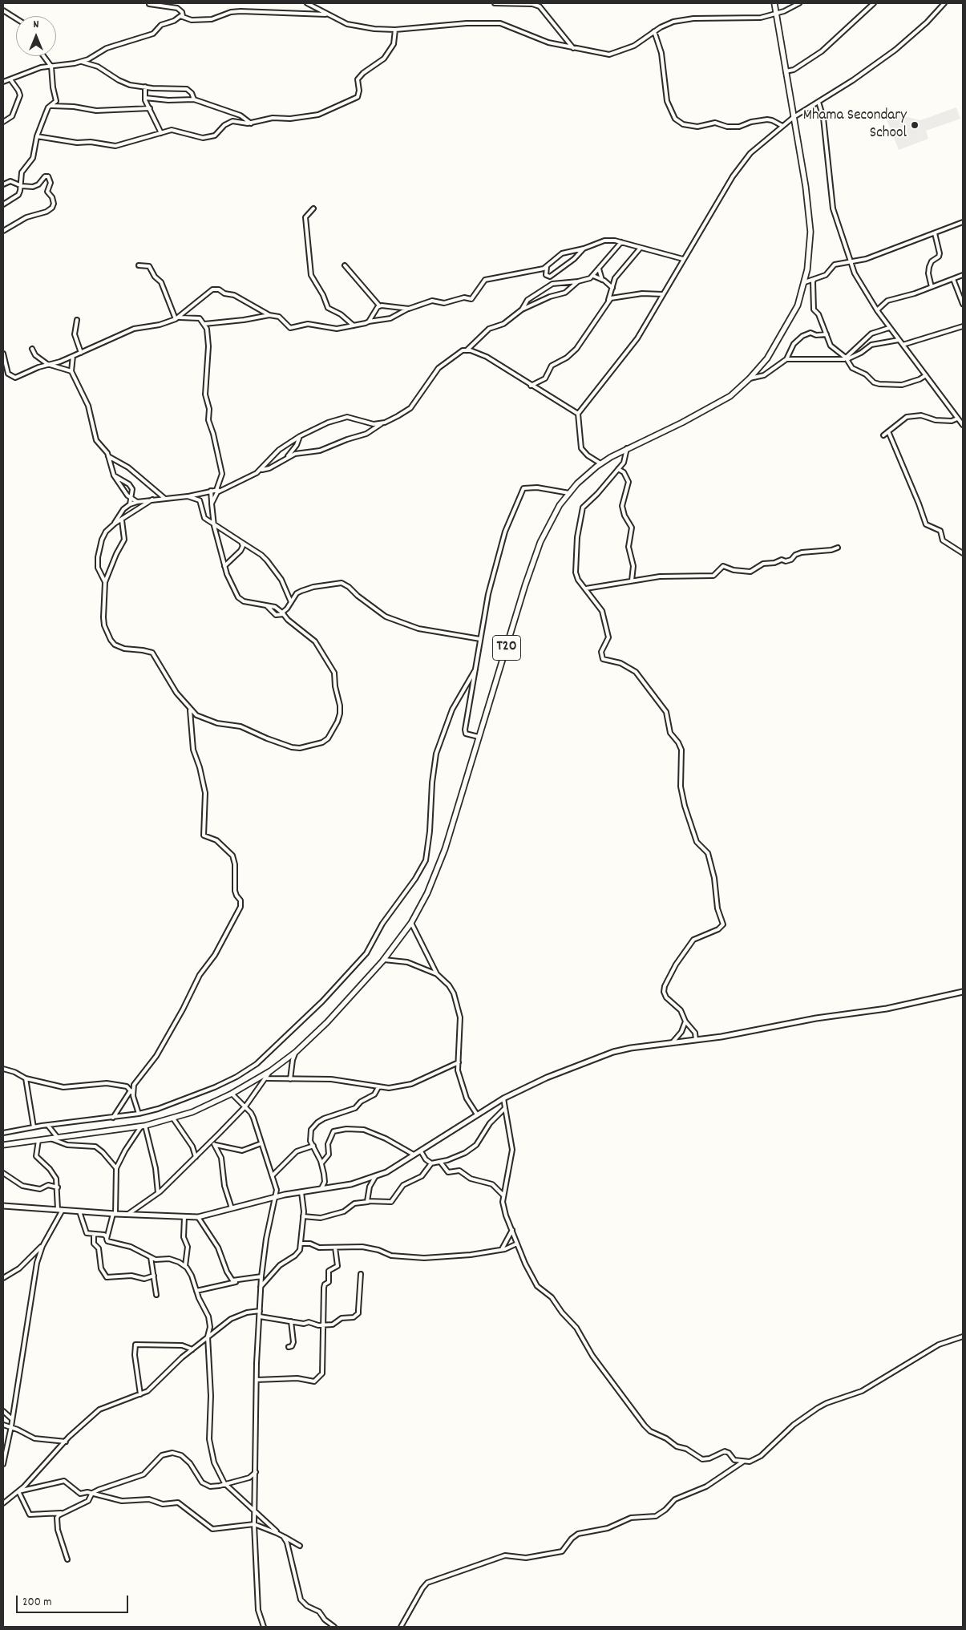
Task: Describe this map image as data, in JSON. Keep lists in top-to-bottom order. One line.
{"streets":{"main road":["T20"]},"places":["Mhama Secondary School"],"scale_bar":"200 m","north":"top"}
